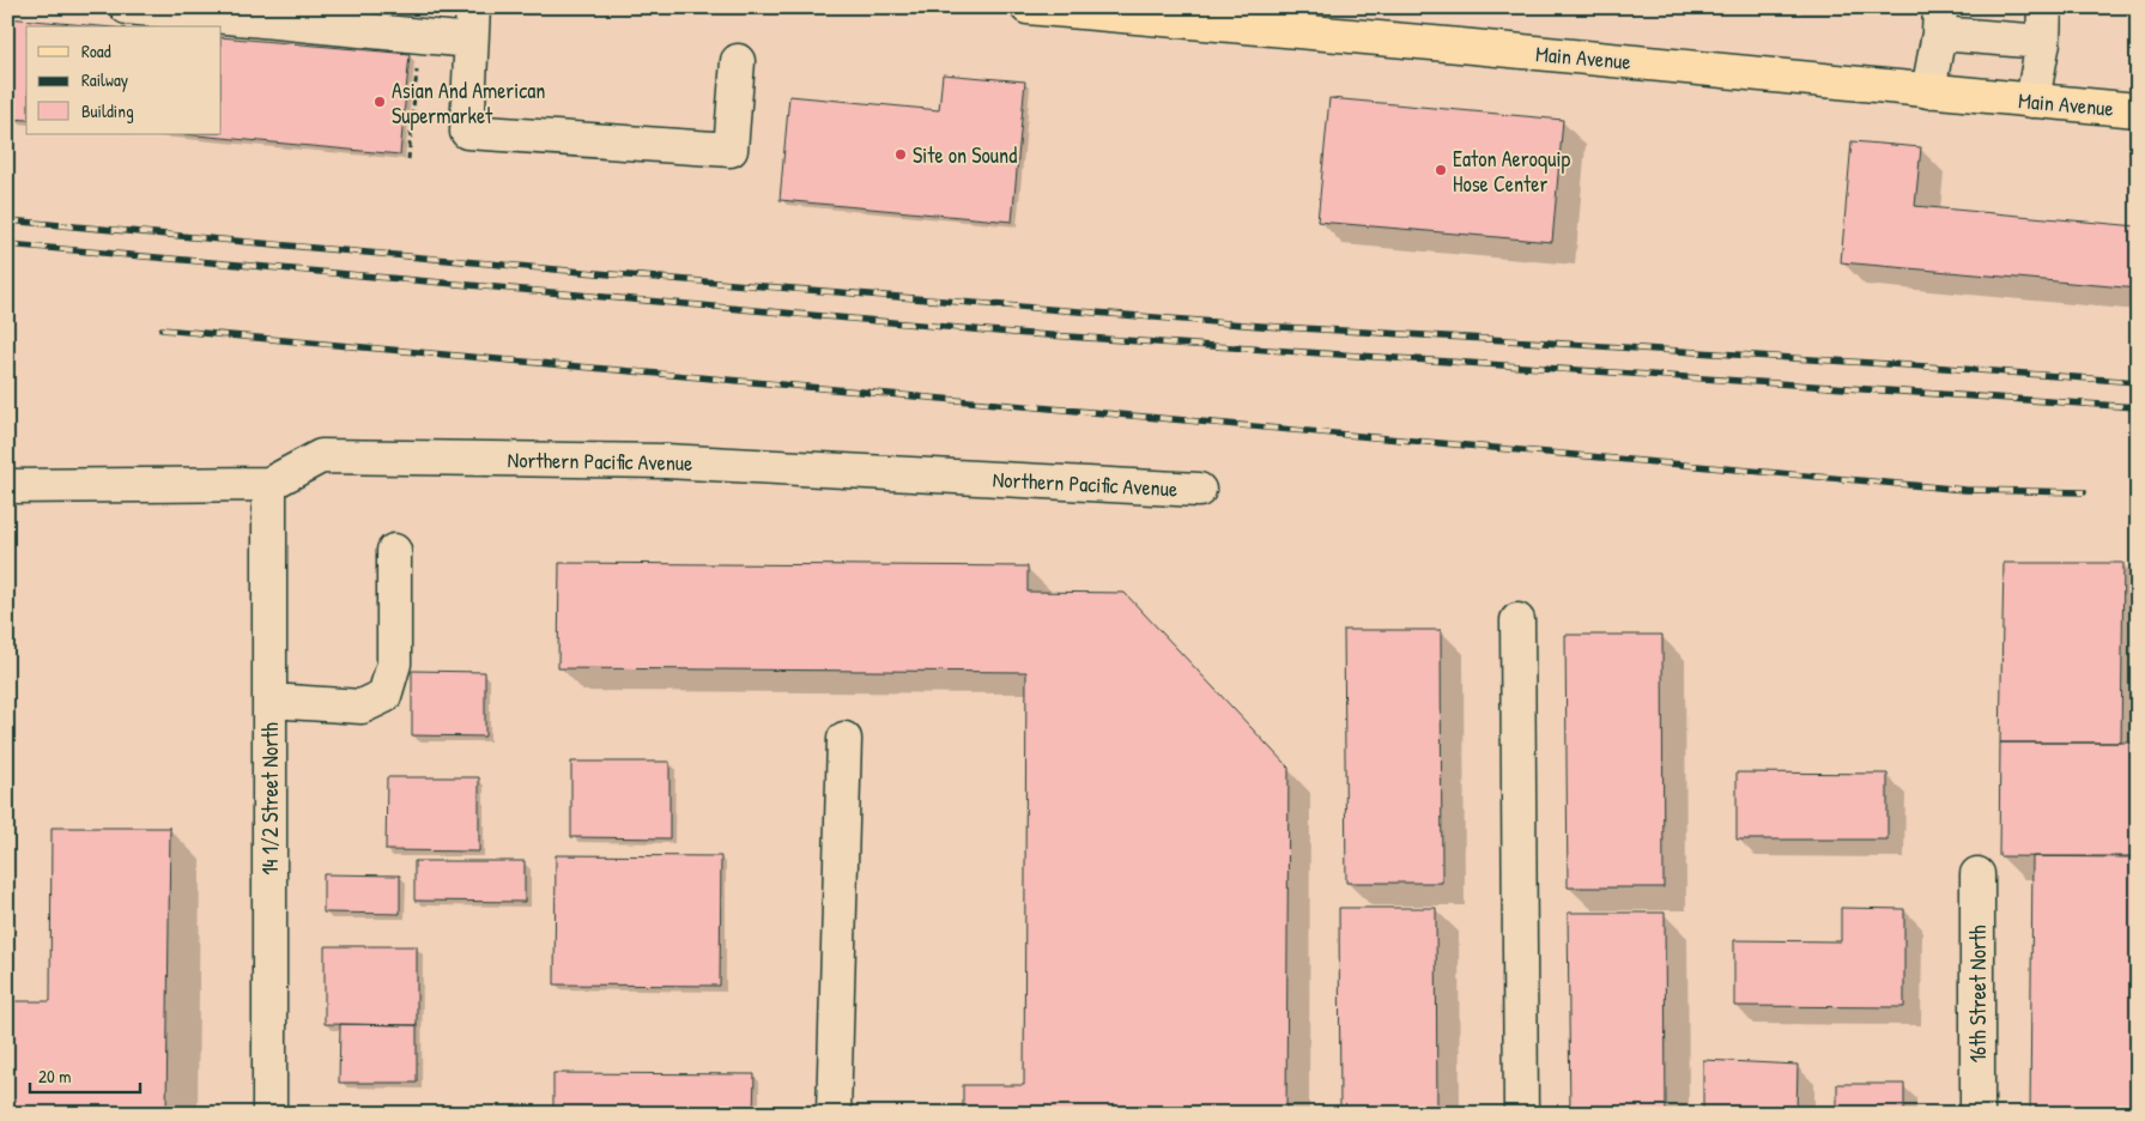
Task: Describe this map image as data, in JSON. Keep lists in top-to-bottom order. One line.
{"streets":{"main road":["Main Avenue"],"street":["Northern Pacific Avenue","14 1/2 Street North","16th Street North"]},"crossings":[["Northern Pacific Avenue","14 1/2 Street North"]],"places":["Asian And American Supermarket","Site on Sound","Eaton Aeroquip Hose Center"],"legend":["Road","Railway","Building"],"scale_bar":"20 m"}
